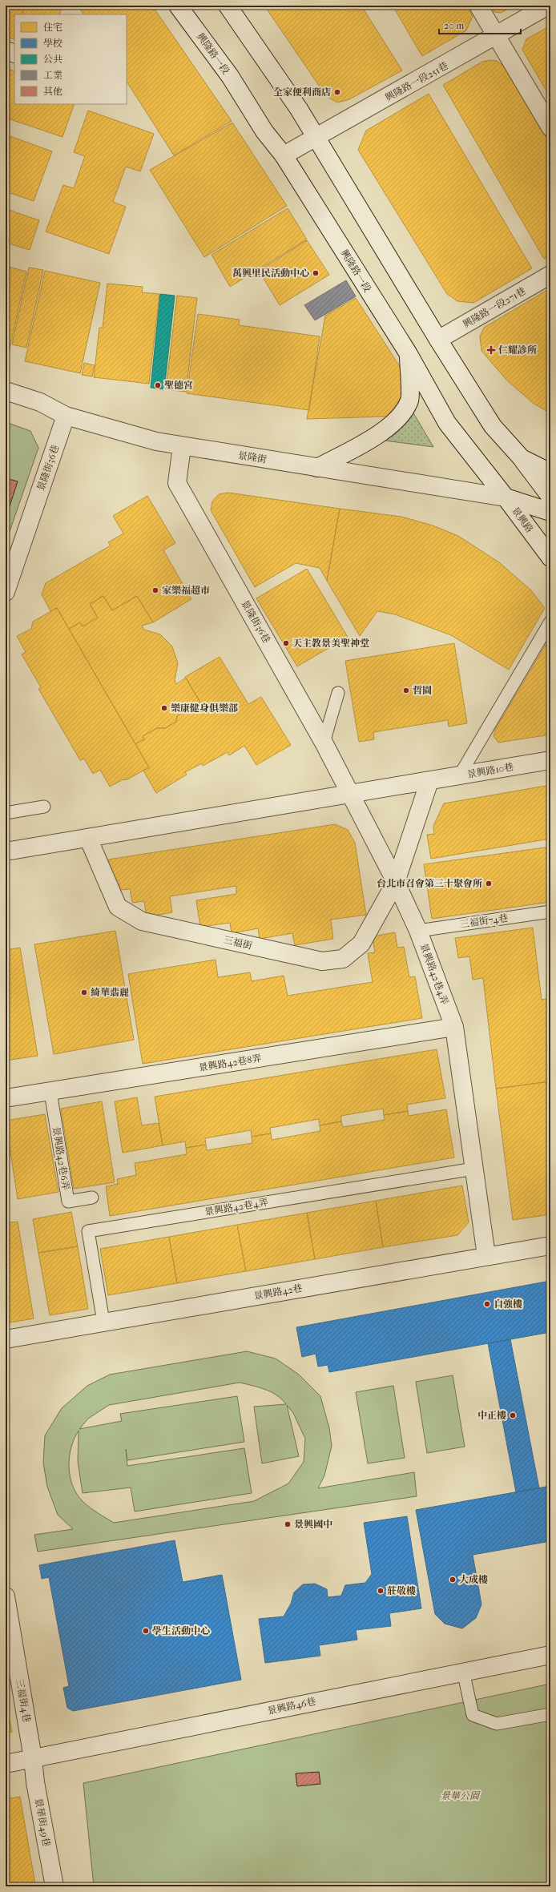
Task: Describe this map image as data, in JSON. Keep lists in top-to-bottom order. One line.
{"streets":{"street":["興隆路一段","興隆路一段251巷","興隆路一段271巷","景隆街","景隆街36巷","景興路","景興路10巷","三福街","景興路42巷4弄","景興路42巷8弄","景興路42巷","三福街4巷","景興路46巷","景華街49巷"],"lane":["三福街74巷","景興路42巷6弄"]},"crossings":[["興隆路一段","興隆路一段251巷"],["興隆路一段","景隆街"],["興隆路一段","景興路"],["景隆街","景隆街36巷"],["景隆街","景興路"],["景隆街36巷","景興路10巷"],["景隆街36巷","景興路42巷4弄"],["景興路10巷","景興路42巷4弄"],["三福街74巷","景興路42巷4弄"],["三福街","景興路42巷4弄"],["景興路42巷4弄","景興路42巷8弄"],["景興路42巷4弄","景興路42巷"],["景興路42巷8弄","景興路42巷6弄"],["三福街4巷","景興路46巷"],["三福街4巷","景華街49巷"],["景興路46巷","景華街49巷"]],"parks":["景華公園"],"places":{"other":["全家便利商店","萬興里民活動中心","聖德宮","家樂福超市","天主教景美聖神堂","哲園","樂康健身俱樂部","台北市召會第三十聚會所","綺華翡麗","自強樓","中正樓","景興國中","大成樓","莊敬樓","學生活動中心"],"health":["仁耀診所"]},"legend":["住宅","學校","公共","工業","其他"],"scale_bar":"20 m"}
